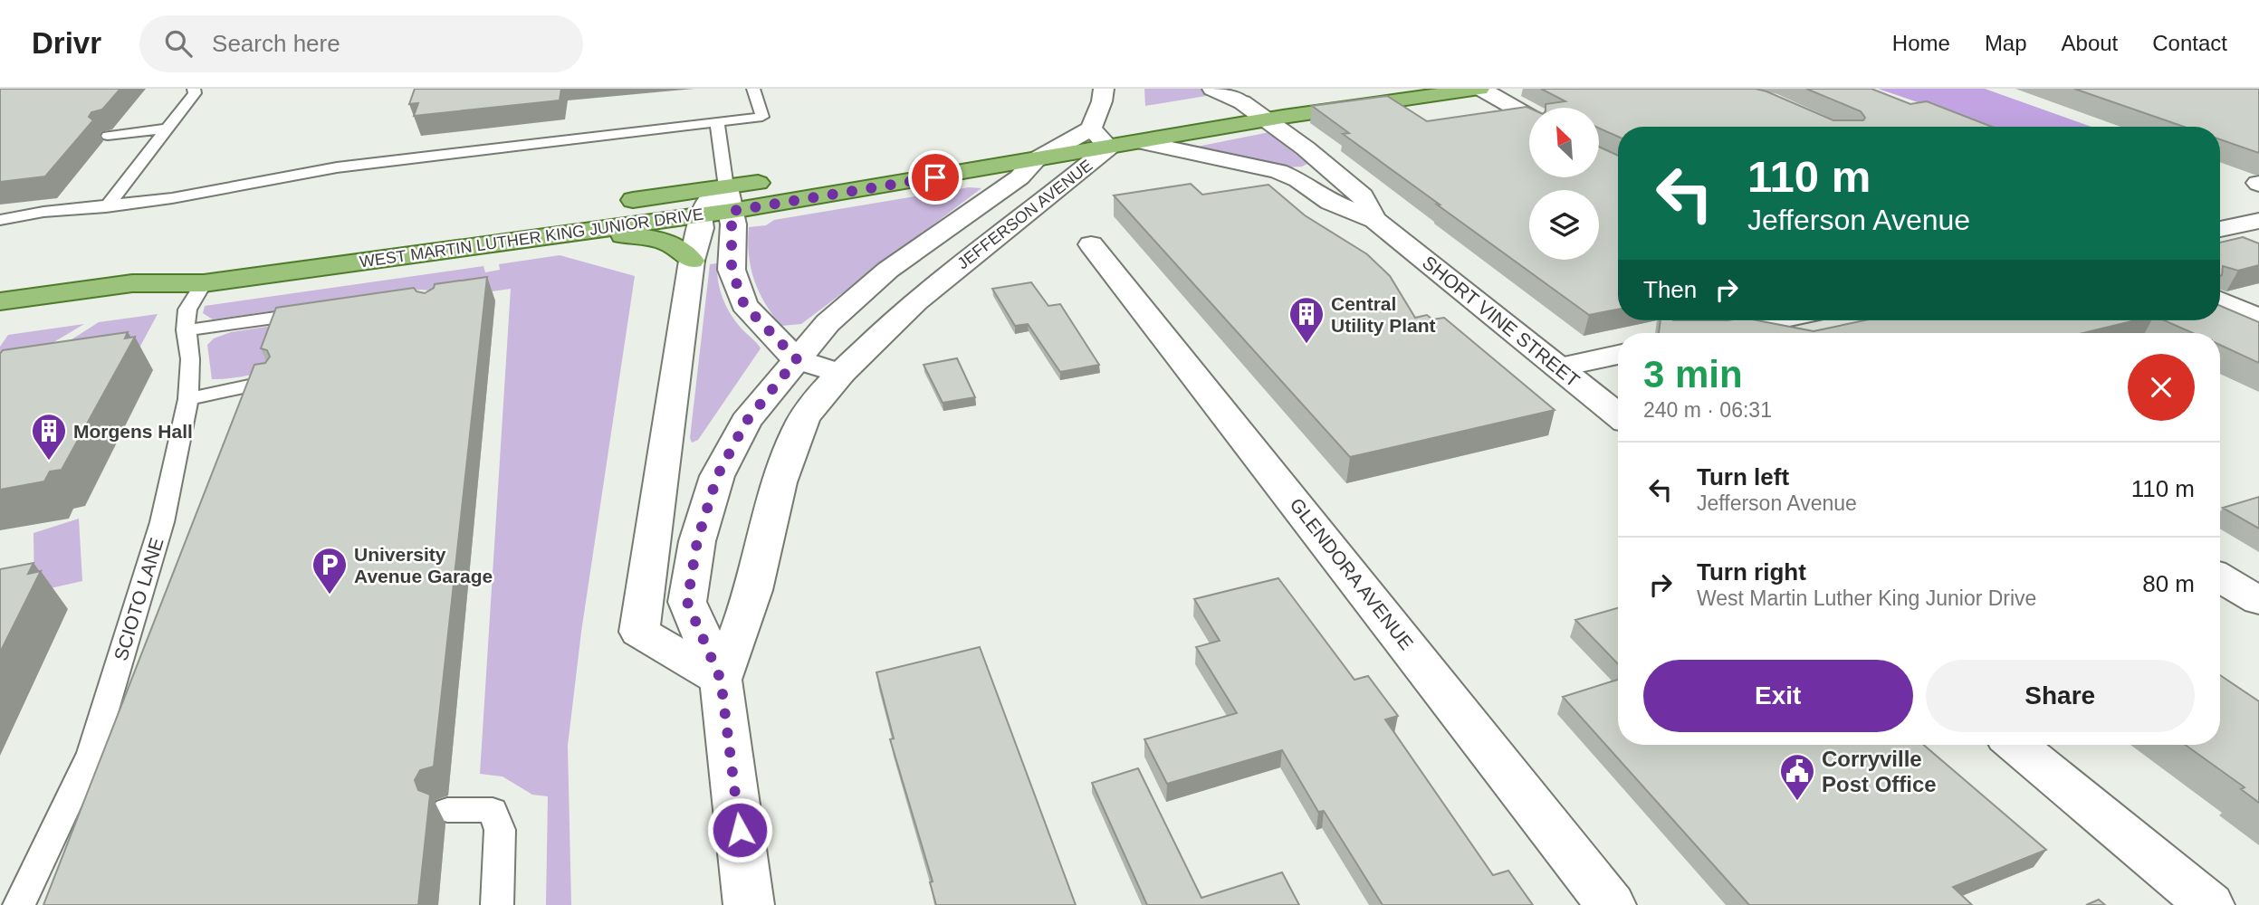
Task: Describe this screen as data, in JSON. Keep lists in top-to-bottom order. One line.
{"streets":{"main road":["WEST MARTIN LUTHER KING JUNIOR DRIVE"],"street":["JEFFERSON AVENUE","SHORT VINE STREET","GLENDORA AVENUE"],"lane":["SCIOTO LANE"]},"crossings":[["JEFFERSON AVENUE","WEST MARTIN LUTHER KING JUNIOR DRIVE"],["WEST MARTIN LUTHER KING JUNIOR DRIVE","SHORT VINE STREET"],["WEST MARTIN LUTHER KING JUNIOR DRIVE","SCIOTO LANE"]],"places":{"building":["Central Utility Plant","Morgens Hall"],"parking":["University Avenue Garage"],"public building":["Corryville Post Office"]},"north":"top left","page":{"header":"Drivr","search":"Search here","nav":["Home","Map","About","Contact"],"turn":["110 m","Jefferson Avenue"],"then":"Then","heading":["3 min","240 m · 06:31"],"list":[{"name":"Turn left","note":"Jefferson Avenue","value":"110 m"},{"name":"Turn right","note":"West Martin Luther King Junior Drive","value":"80 m"}],"buttons":["Exit","Share"]}}
